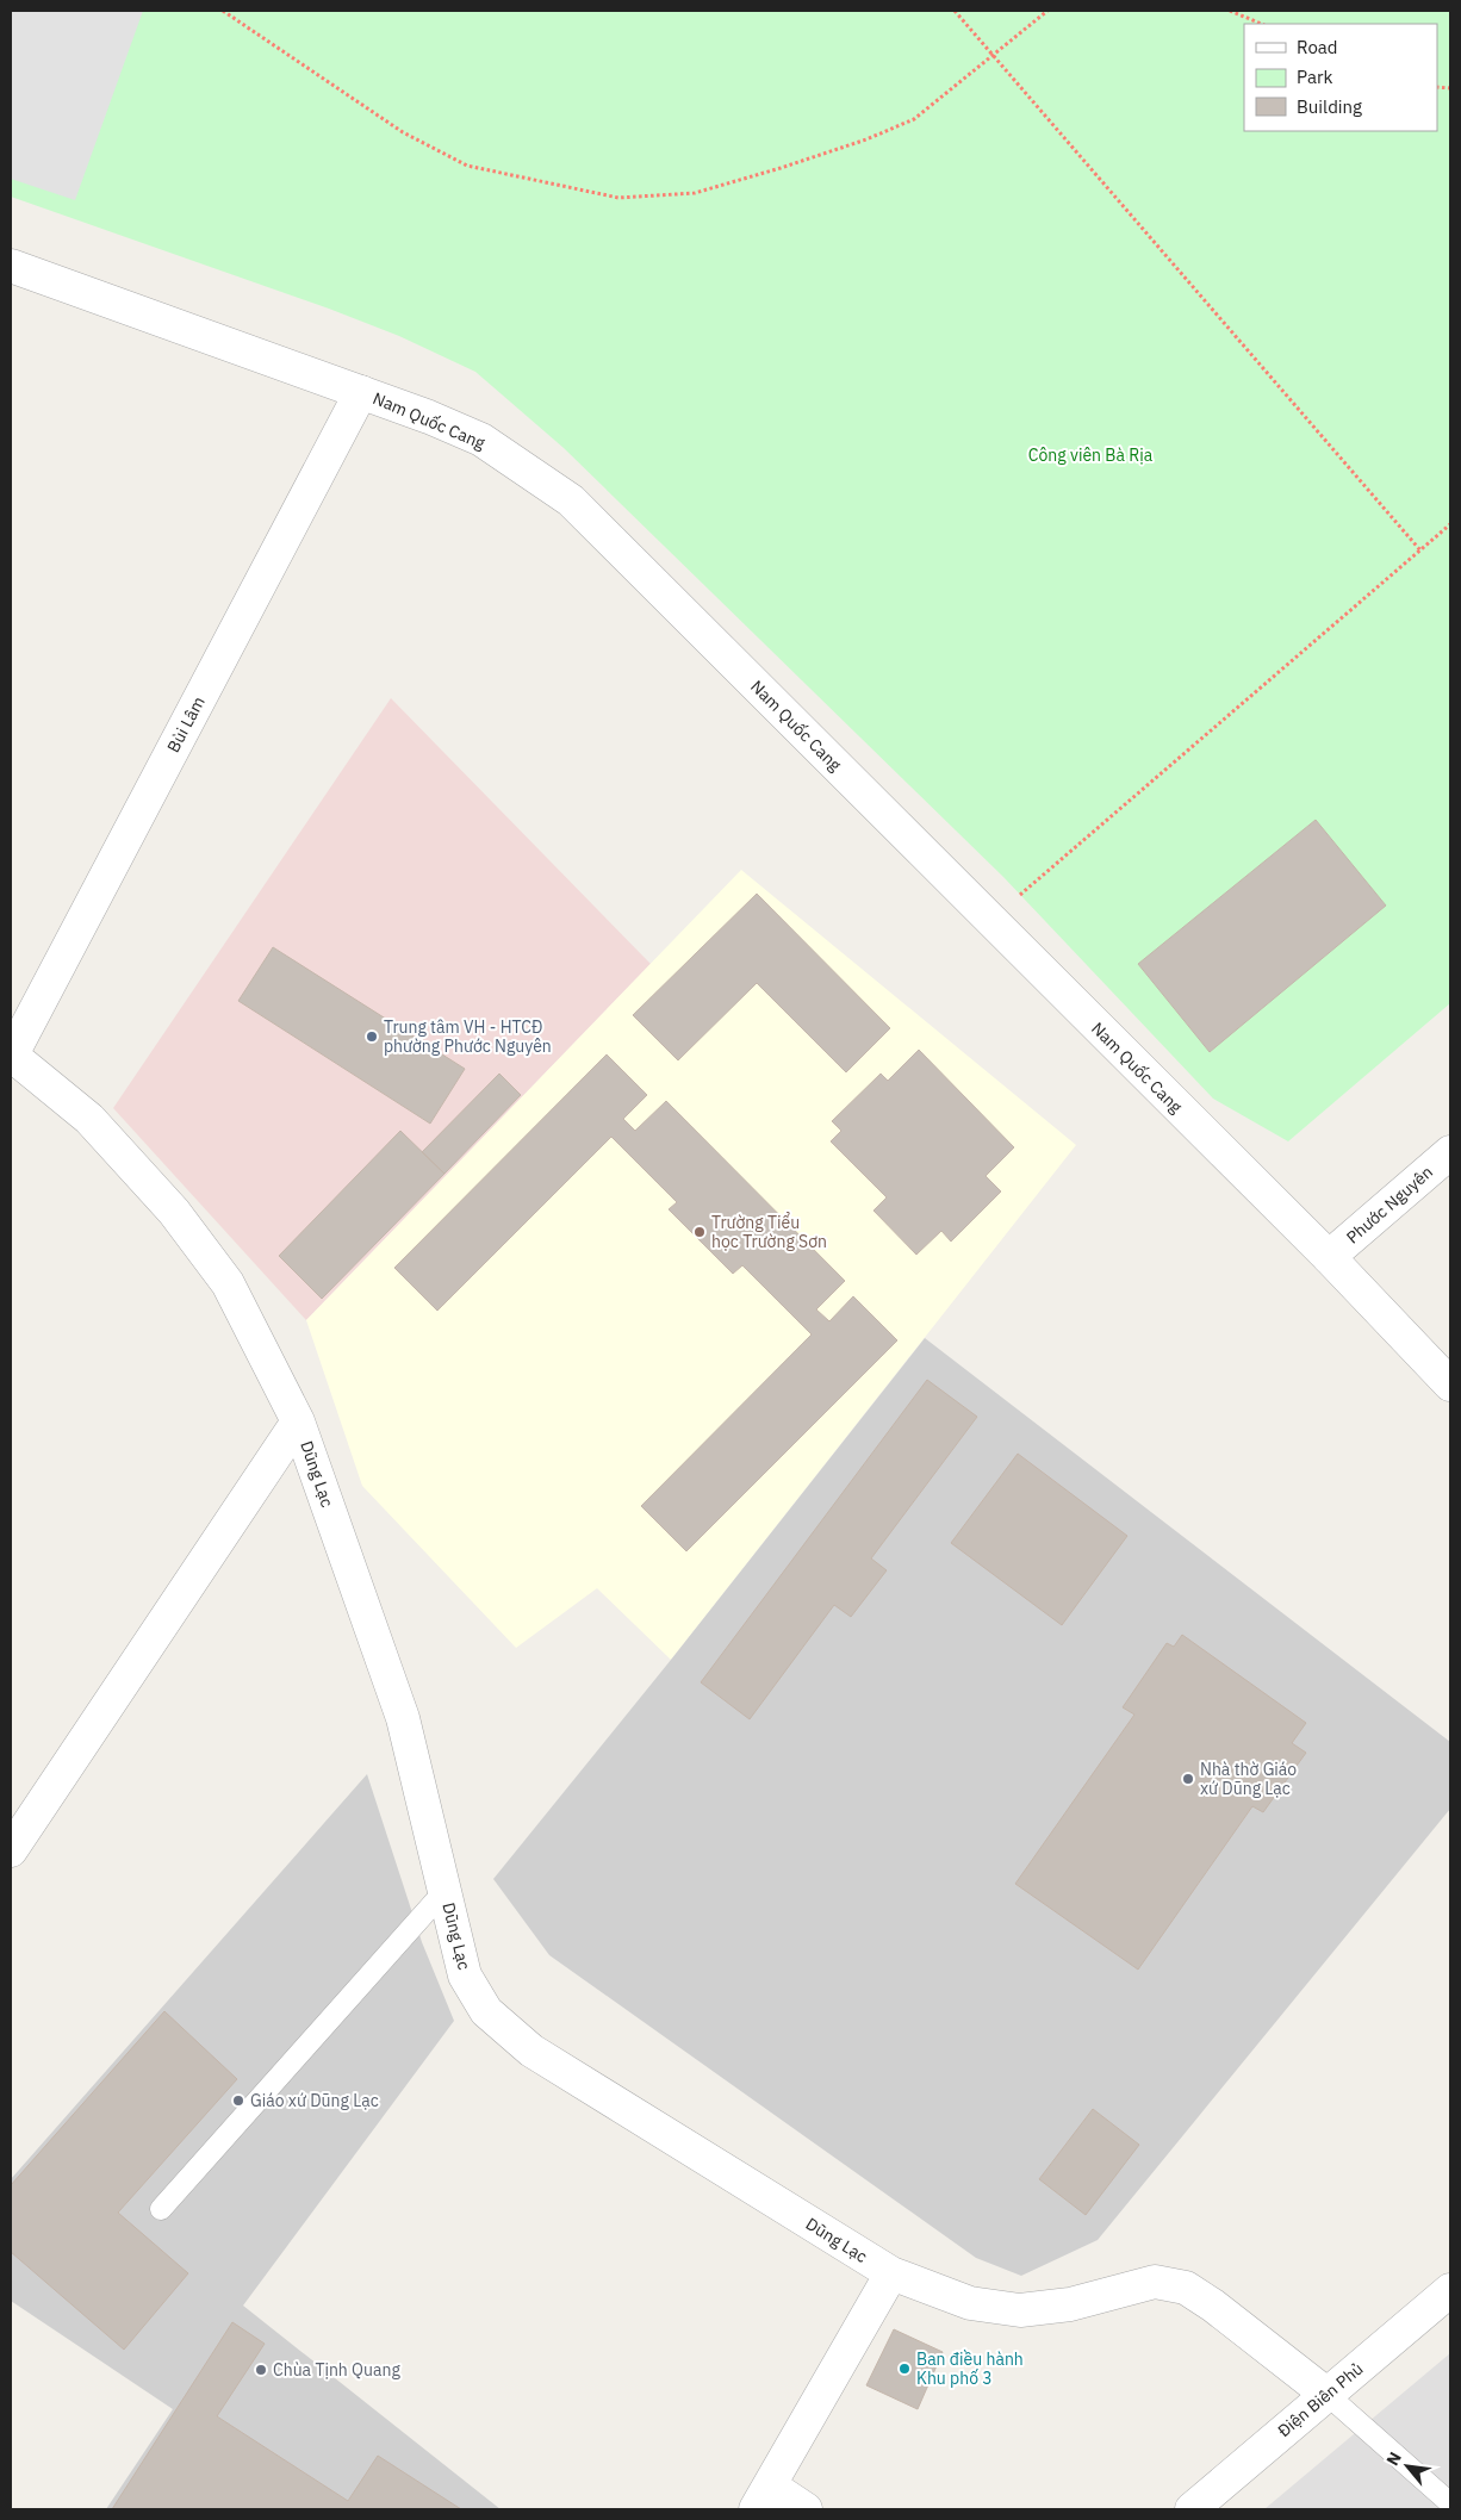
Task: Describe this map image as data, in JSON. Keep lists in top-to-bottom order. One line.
{"streets":{"street":["Nam Quốc Cang","Bùi Lâm","Phước Nguyên","Dũng Lạc","Điện Biên Phủ"]},"crossings":[["Nam Quốc Cang","Bùi Lâm"],["Nam Quốc Cang","Phước Nguyên"],["Bùi Lâm","Dũng Lạc"],["Dũng Lạc","Điện Biên Phủ"]],"parks":["Công viên Bà Rịa"],"places":["Trung tâm VH - HTCĐ phường Phước Nguyên","Trường Tiểu học Trường Sơn","Nhà thờ Giáo xứ Dũng Lạc","Giáo xứ Dũng Lạc","Ban điều hành Khu phố 3","Chùa Tịnh Quang"],"legend":["Road","Park","Building"],"north":"top left"}
